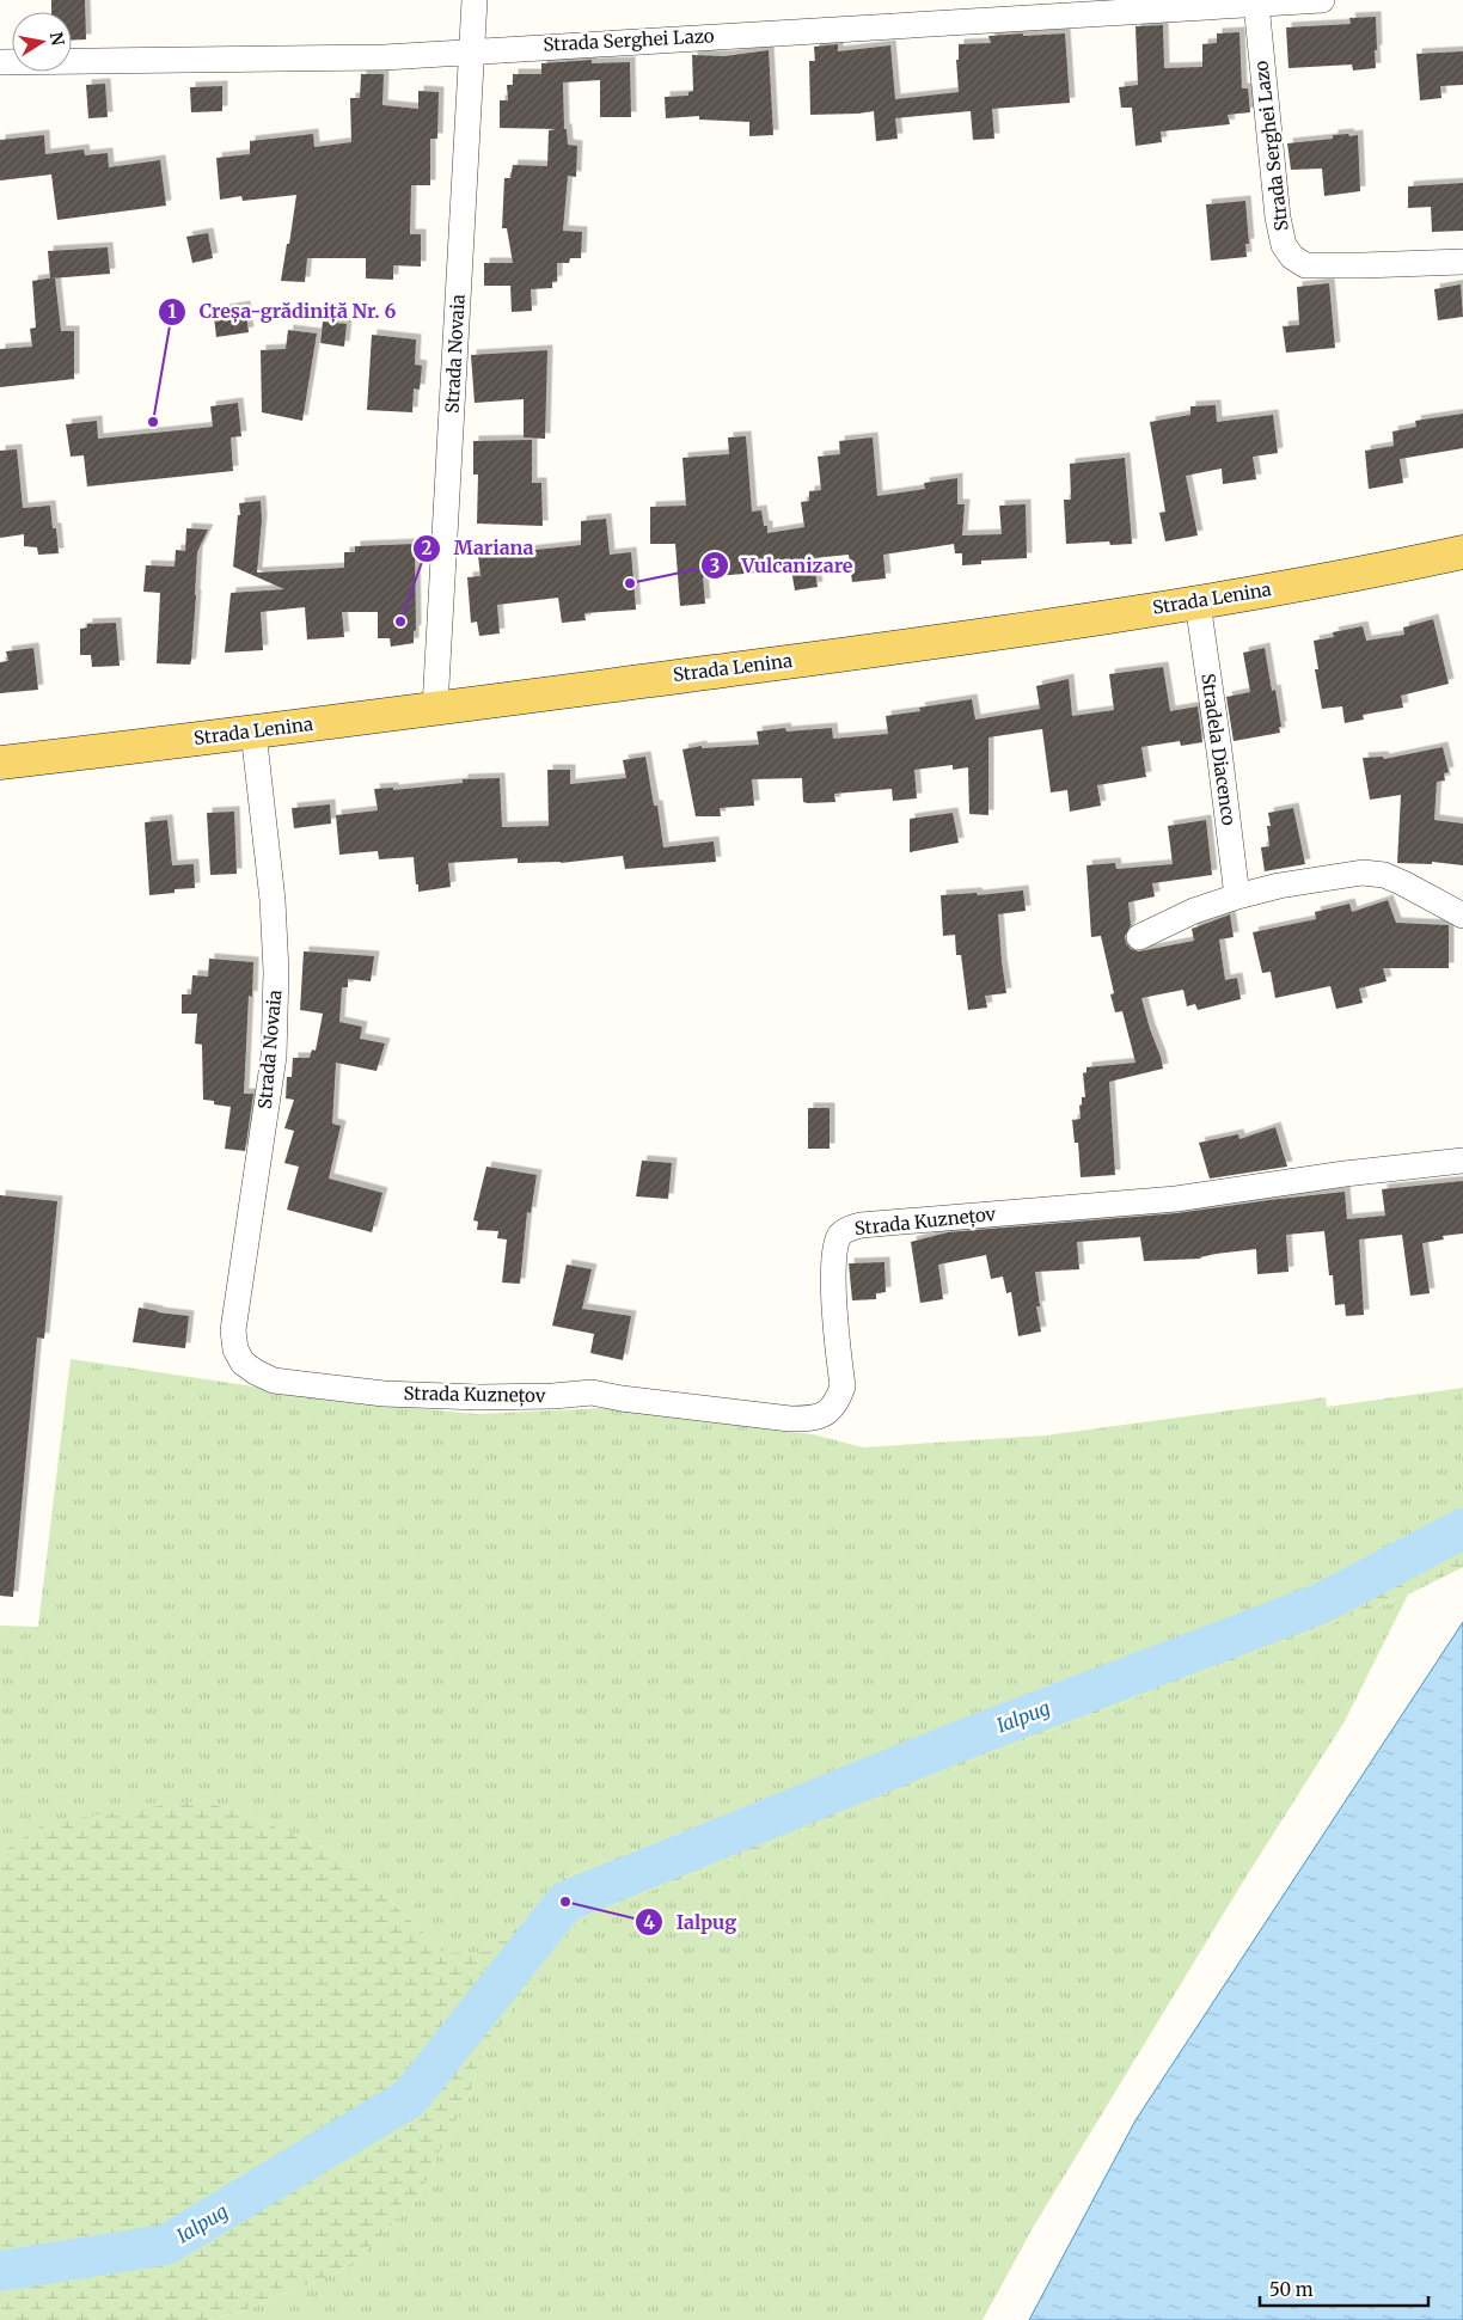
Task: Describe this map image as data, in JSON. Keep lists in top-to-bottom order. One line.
{"streets":{"main road":["Strada Lenina"],"street":["Strada Serghei Lazo","Strada Novaia","Stradela Diacenco","Strada Kuznețov"]},"crossings":[["Strada Serghei Lazo","Strada Novaia"],["Strada Novaia","Strada Lenina"],["Strada Novaia","Strada Kuznețov"],["Strada Lenina","Stradela Diacenco"]],"water":["Ialpug"],"places":["Creșa-grădiniță Nr. 6","Vulcanizare","Mariana","Ialpug"],"scale_bar":"50 m","north":"right"}
